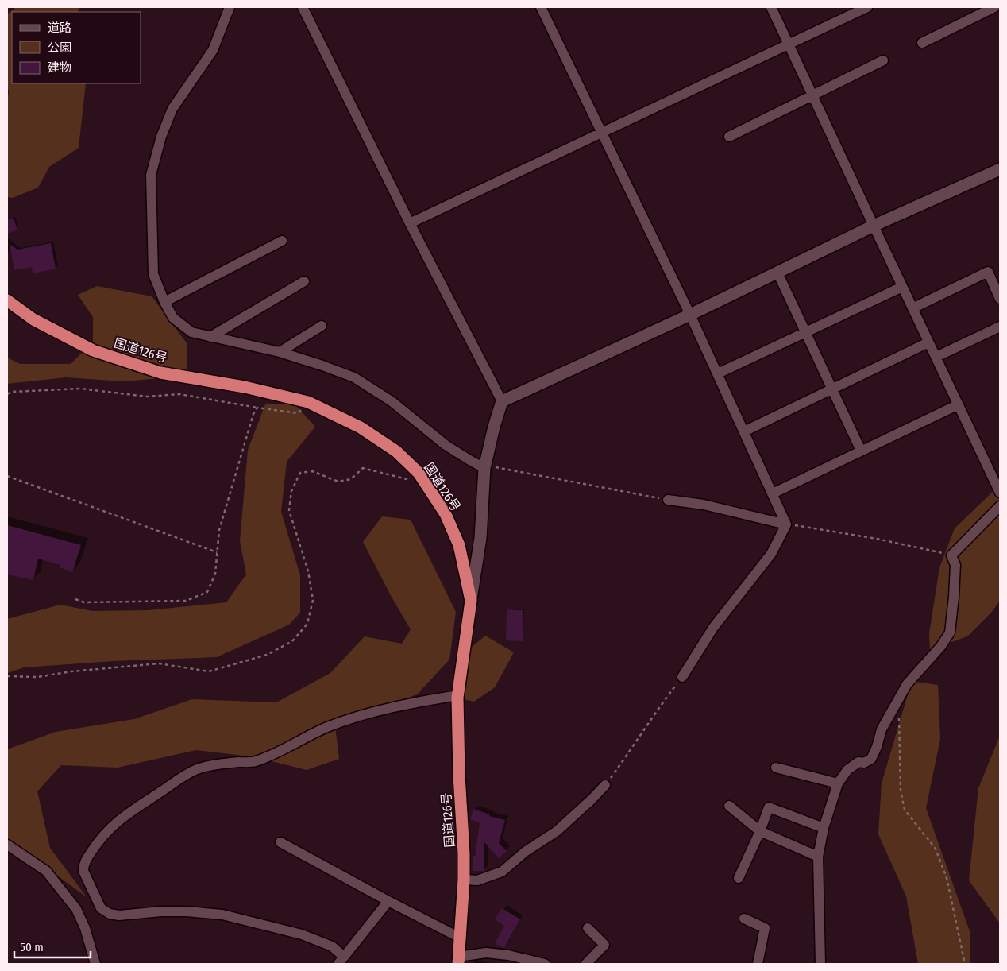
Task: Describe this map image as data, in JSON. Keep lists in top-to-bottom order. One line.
{"streets":{"highway":["国道126号"]},"legend":["道路","公園","建物"],"scale_bar":"50 m"}
